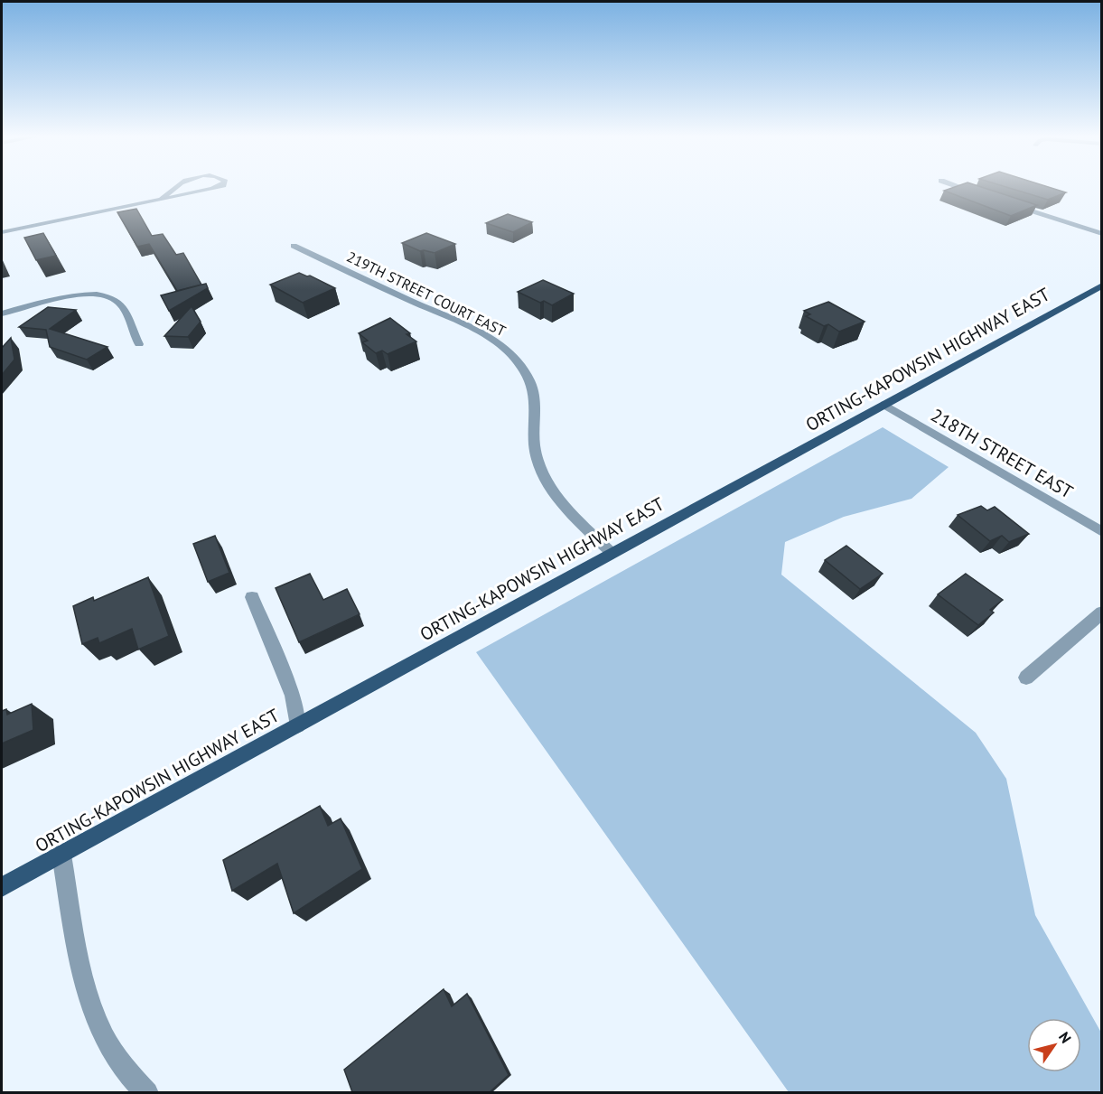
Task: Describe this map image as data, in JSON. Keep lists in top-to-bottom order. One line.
{"streets":{"main road":["ORTING-KAPOWSIN HIGHWAY EAST"],"street":["219TH STREET COURT EAST","218TH STREET EAST"]},"crossings":[["219TH STREET COURT EAST","ORTING-KAPOWSIN HIGHWAY EAST"],["ORTING-KAPOWSIN HIGHWAY EAST","218TH STREET EAST"]],"north":"top right"}
